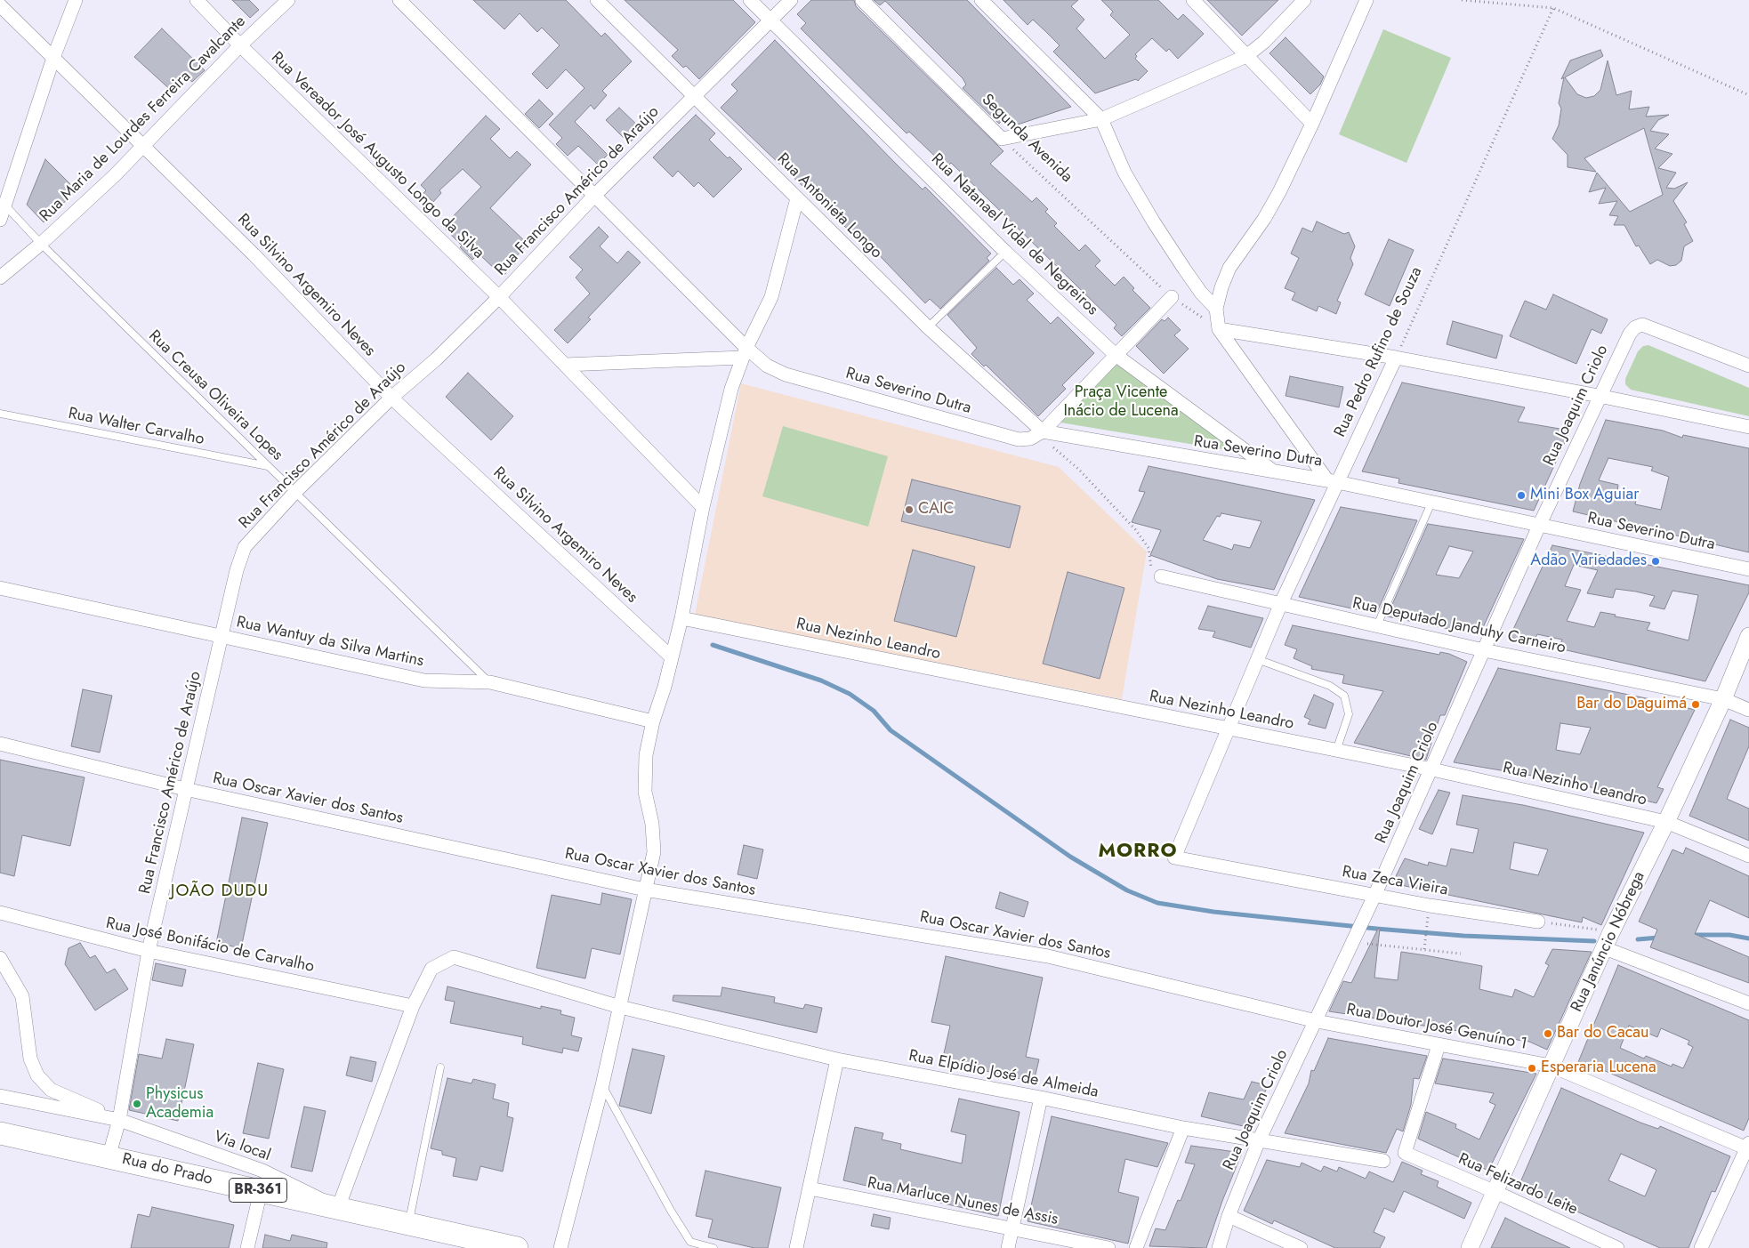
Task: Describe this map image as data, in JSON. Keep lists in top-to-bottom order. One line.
{"streets":{"main road":["Rua do Prado","BR-361"],"street":["Rua Maria de Lourdes Ferreira Cavalcante","Segunda Avenida","Rua Vereador José Augusto Longo da Silva","Rua Francisco Américo de Araújo","Rua Antonieta Longo","Rua Natanael Vidal de Negreiros","Rua Silvino Argemiro Neves","Rua Pedro Rufino de Souza","Rua Severino Dutra","Rua Joaquim Criolo","Rua Deputado Janduhy Carneiro","Rua Nezinho Leandro","Rua Wantuy da Silva Martins","Rua Oscar Xavier dos Santos","Rua Zeca Vieira","Rua Janúncio Nóbrega","Rua José Bonifácio de Carvalho","Rua Doutor José Genuíno 1","Rua Elpídio José de Almeida","Via local","Rua Felizardo Leite","Rua Marluce Nunes de Assis"],"lane":["Rua Creusa Oliveira Lopes","Rua Walter Carvalho"]},"crossings":[["Rua Maria de Lourdes Ferreira Cavalcante","Rua Vereador José Augusto Longo da Silva"],["Rua Maria de Lourdes Ferreira Cavalcante","Rua Silvino Argemiro Neves"],["Rua Maria de Lourdes Ferreira Cavalcante","Rua Creusa Oliveira Lopes"],["Rua Vereador José Augusto Longo da Silva","Rua Francisco Américo de Araújo"],["Rua Francisco Américo de Araújo","Rua Antonieta Longo"],["Rua Francisco Américo de Araújo","Rua Natanael Vidal de Negreiros"],["Rua Francisco Américo de Araújo","Rua Silvino Argemiro Neves"],["Rua Francisco Américo de Araújo","Rua Creusa Oliveira Lopes"],["Rua Francisco Américo de Araújo","Rua Wantuy da Silva Martins"],["Rua Francisco Américo de Araújo","Rua Oscar Xavier dos Santos"],["Rua Francisco Américo de Araújo","Rua José Bonifácio de Carvalho"],["Rua Francisco Américo de Araújo","Via local"],["Rua Francisco Américo de Araújo","Rua do Prado"],["Rua Antonieta Longo","Rua Severino Dutra"],["Rua Natanael Vidal de Negreiros","Rua Severino Dutra"],["Rua Pedro Rufino de Souza","Rua Severino Dutra"],["Rua Pedro Rufino de Souza","Rua Deputado Janduhy Carneiro"],["Rua Pedro Rufino de Souza","Rua Nezinho Leandro"],["Rua Pedro Rufino de Souza","Rua Zeca Vieira"],["Rua Severino Dutra","Rua Joaquim Criolo"],["Rua Creusa Oliveira Lopes","Rua Walter Carvalho"],["Rua Creusa Oliveira Lopes","Rua Wantuy da Silva Martins"],["Rua Joaquim Criolo","Rua Deputado Janduhy Carneiro"],["Rua Joaquim Criolo","Rua Nezinho Leandro"],["Rua Joaquim Criolo","Rua Oscar Xavier dos Santos"],["Rua Joaquim Criolo","Rua Zeca Vieira"],["Rua Joaquim Criolo","Rua Doutor José Genuíno 1"],["Rua Joaquim Criolo","Rua Elpídio José de Almeida"],["Rua Deputado Janduhy Carneiro","Rua Janúncio Nóbrega"],["Rua Nezinho Leandro","Rua Janúncio Nóbrega"],["Rua Oscar Xavier dos Santos","Rua Doutor José Genuíno 1"],["Rua Janúncio Nóbrega","Rua Doutor José Genuíno 1"],["Rua Janúncio Nóbrega","Rua Felizardo Leite"],["Rua José Bonifácio de Carvalho","Rua Elpídio José de Almeida"],["Rua Doutor José Genuíno 1","Rua Felizardo Leite"],["Rua Elpídio José de Almeida","Via local"],["Rua Elpídio José de Almeida","Rua do Prado"],["Via local","Rua do Prado"]],"districts":["MORRO","JOÃO DUDU"],"parks":["Praça Vicente Inácio de Lucena"],"places":["Mini Box Aguiar","CAIC","Adão Variedades","Bar do Daguimá","Bar do Cacau","Esperaria Lucena","Physicus Academia"]}
